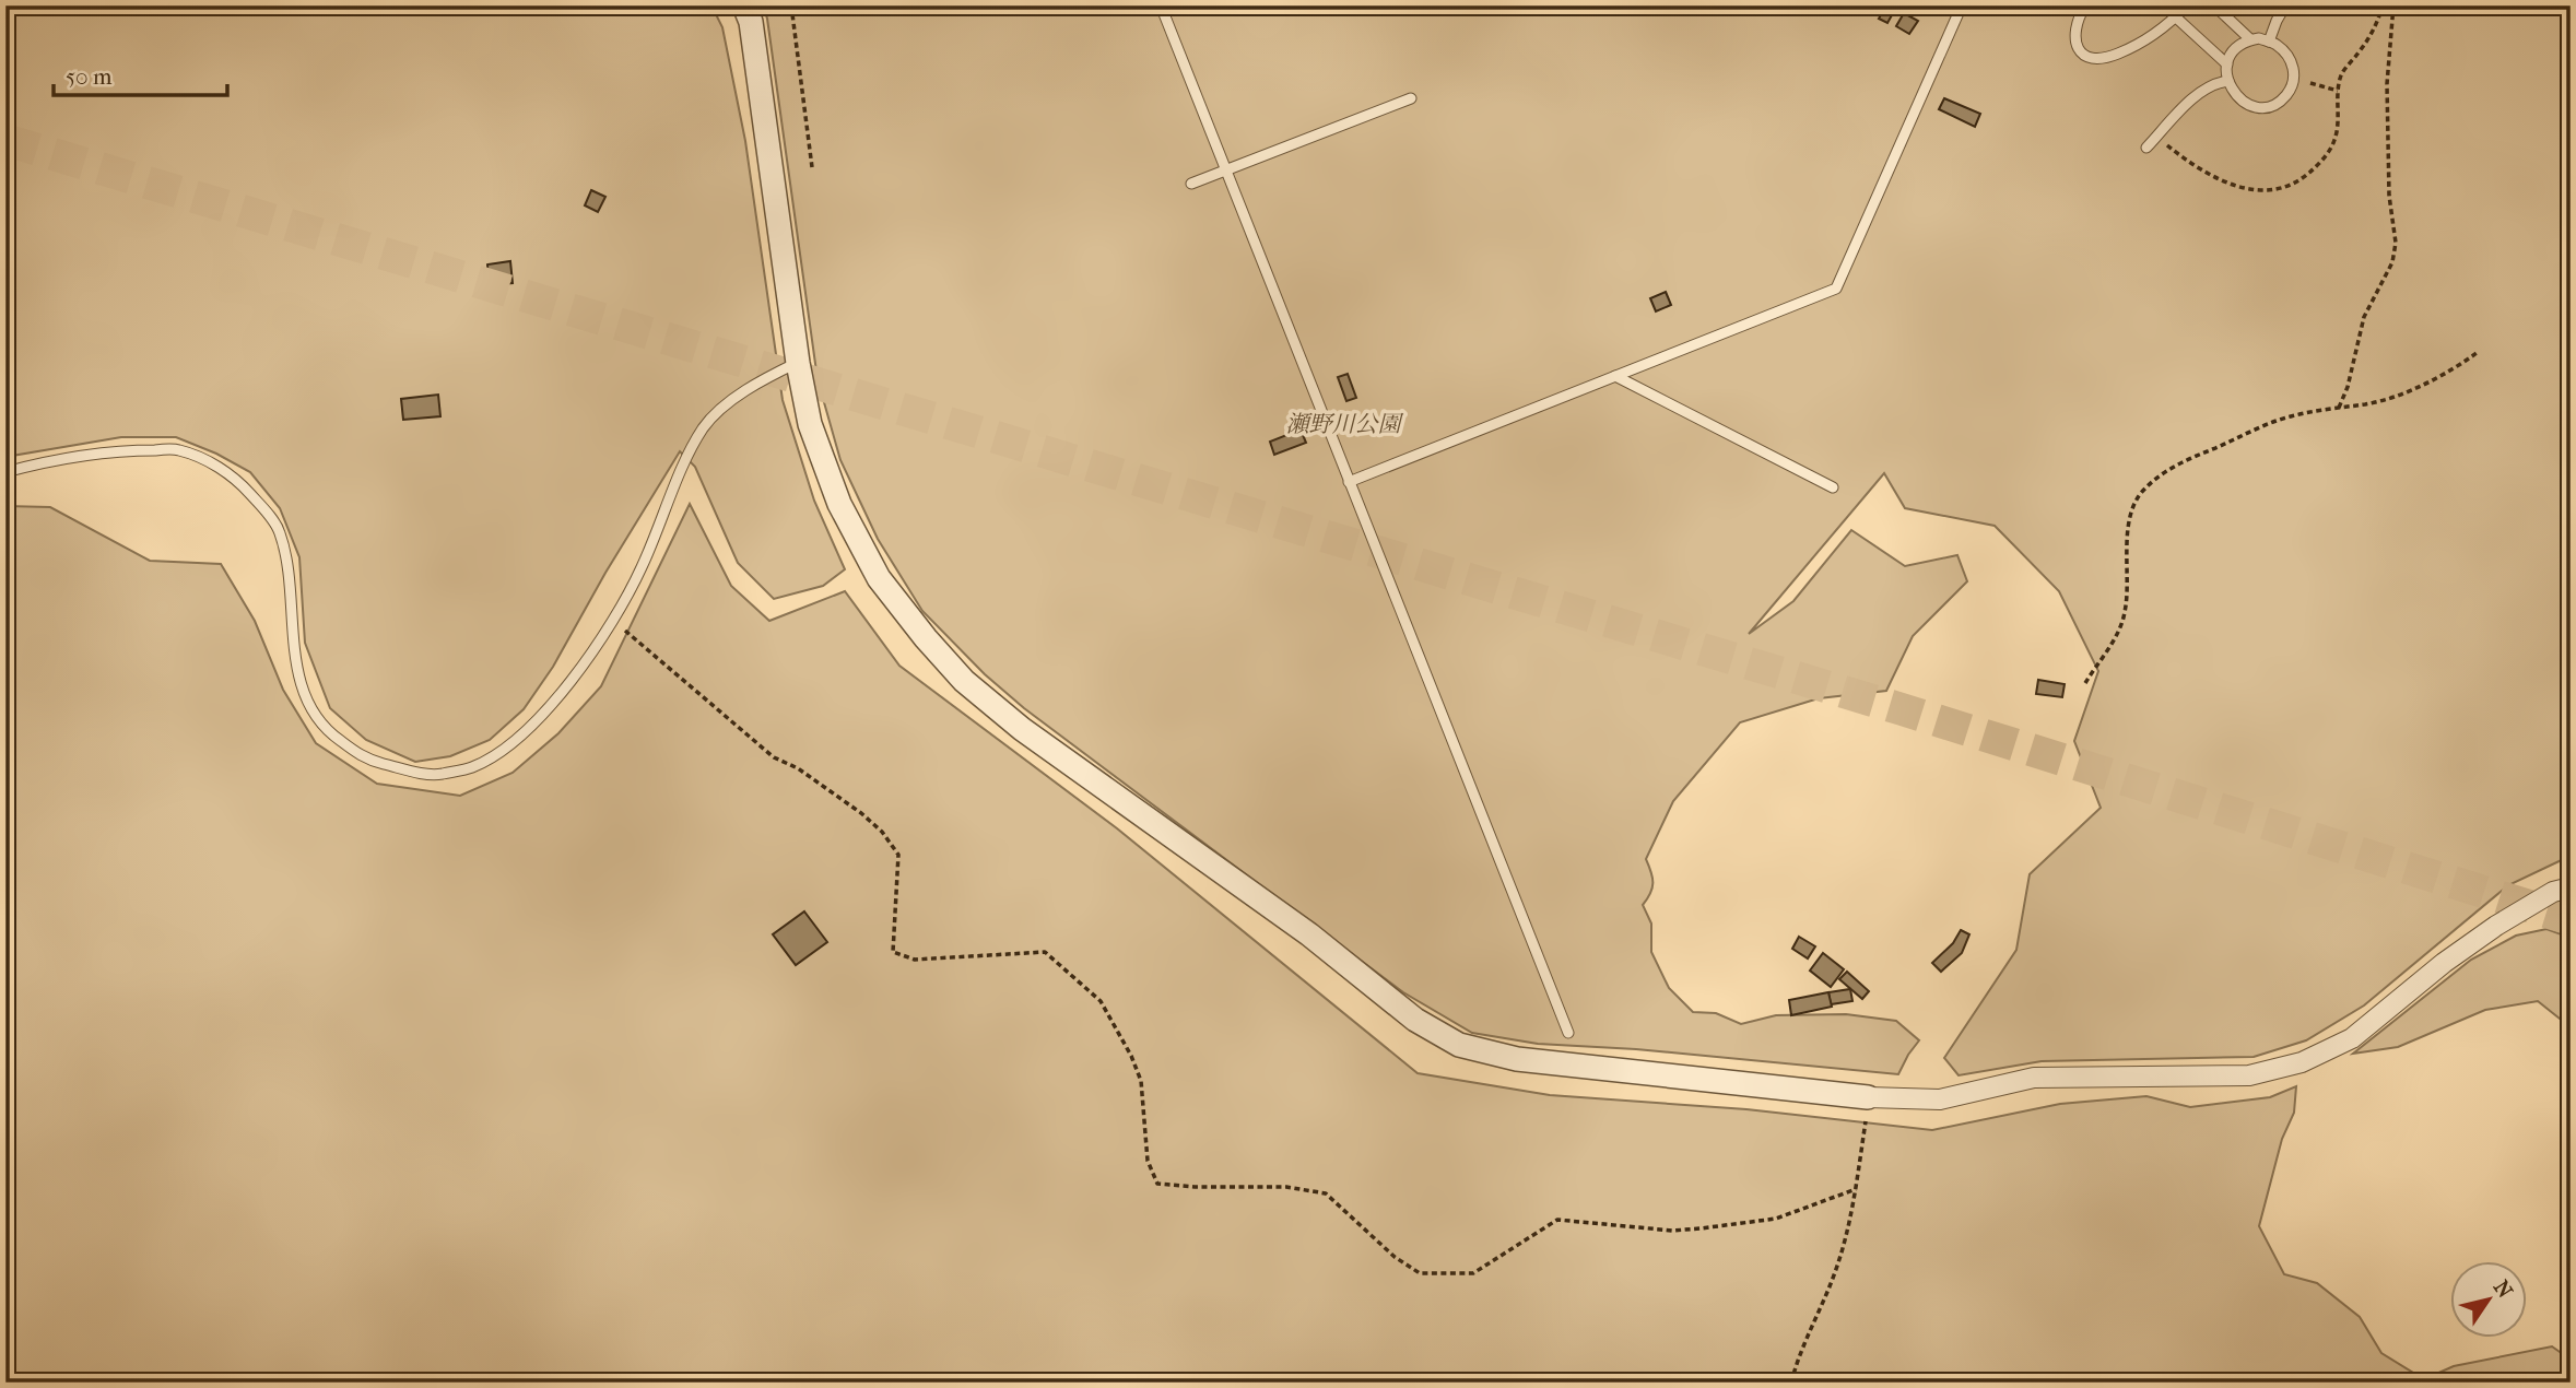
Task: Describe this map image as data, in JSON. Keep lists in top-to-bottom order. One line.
{"parks":["瀬野川公園"],"scale_bar":"50 m","north":"top right"}
